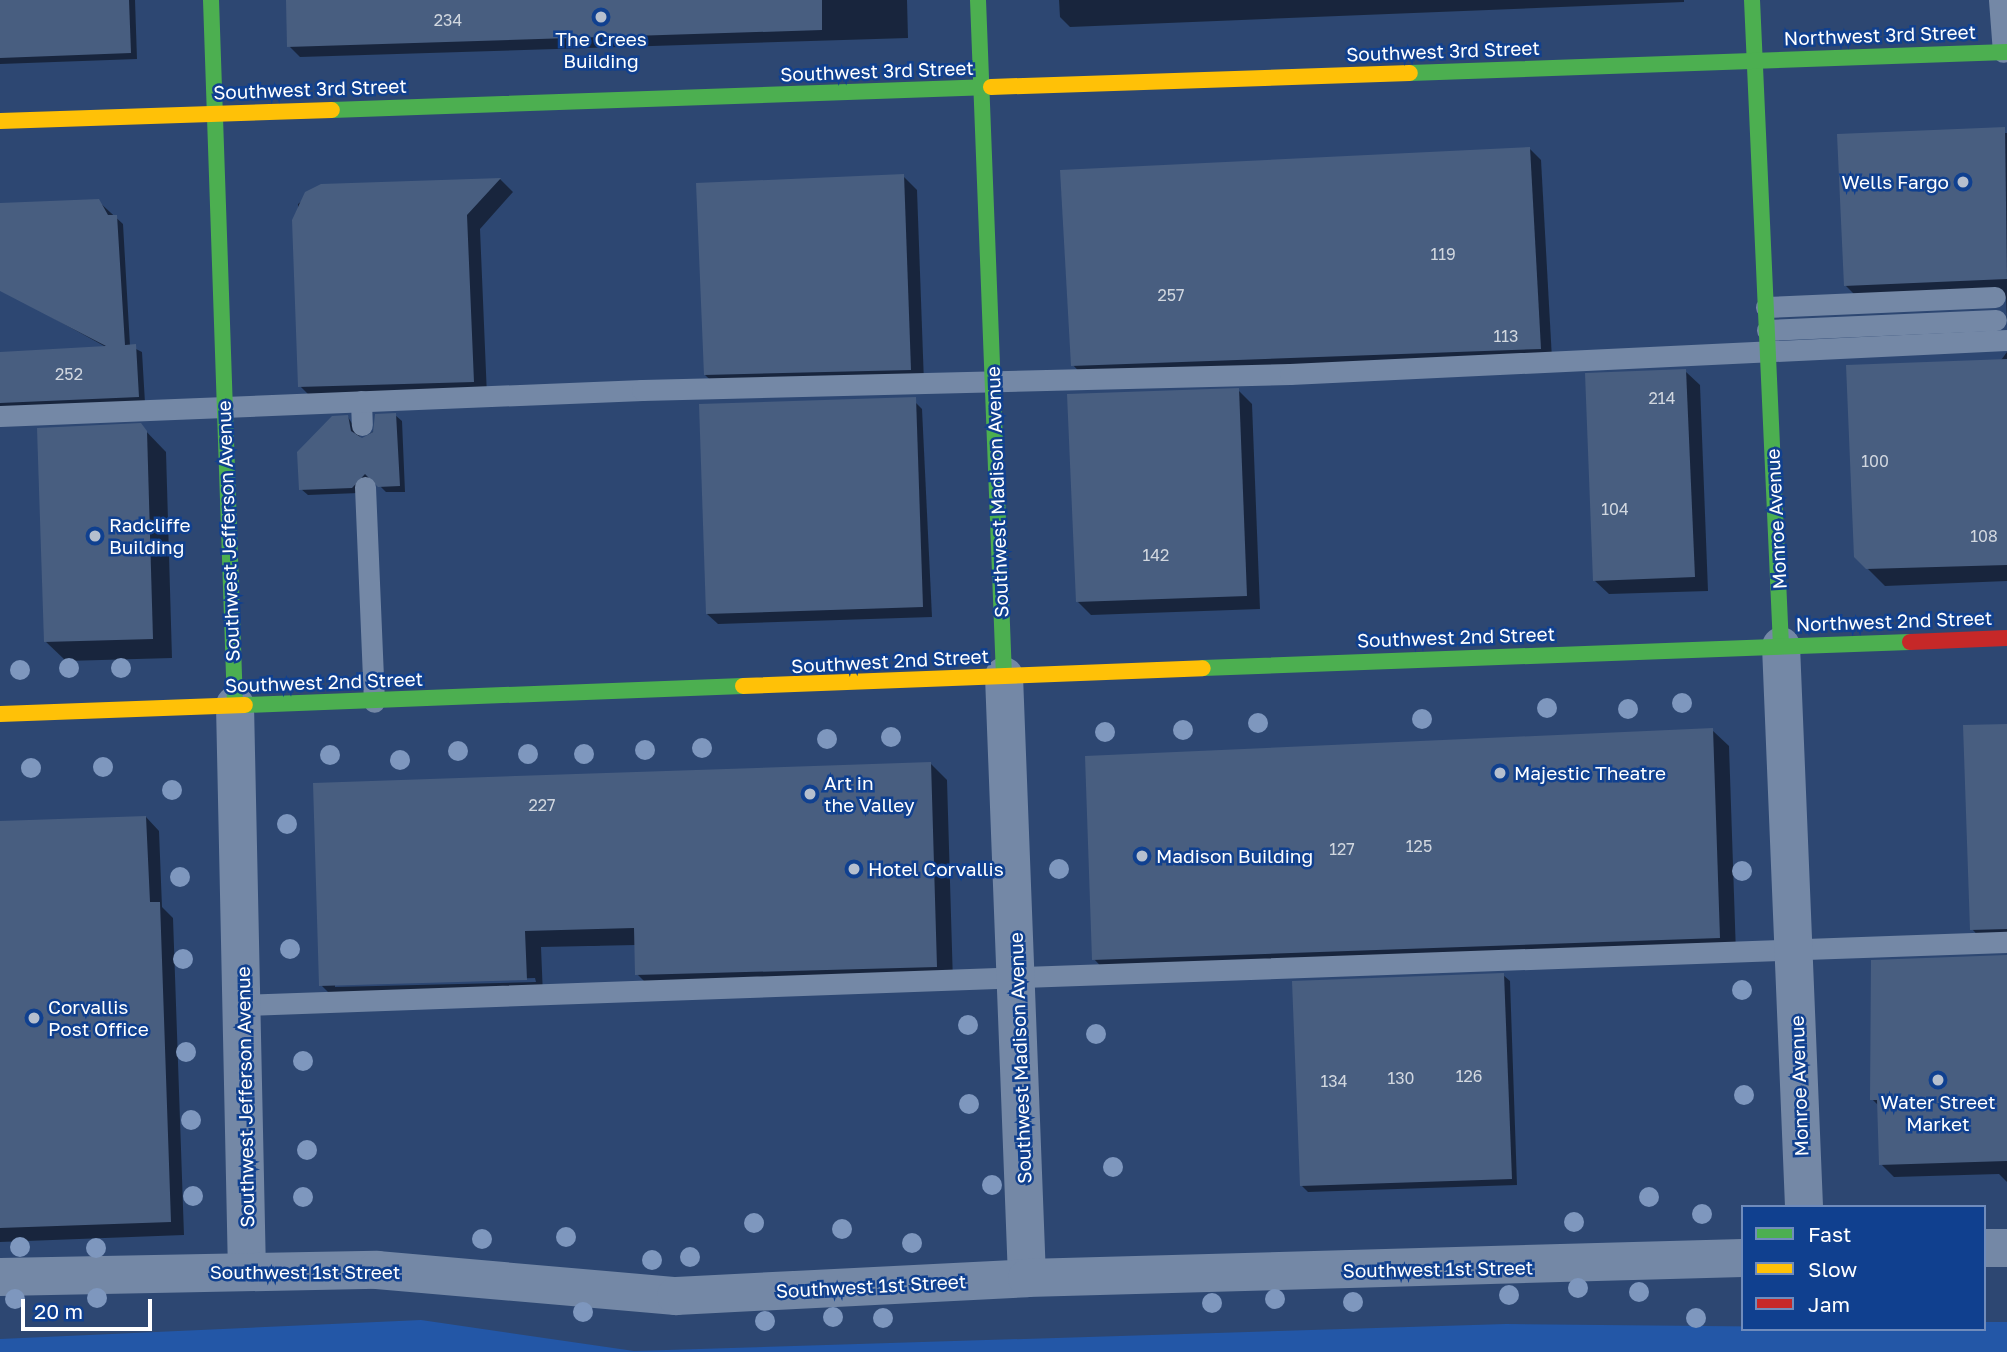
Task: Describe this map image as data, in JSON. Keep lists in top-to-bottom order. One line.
{"streets":{"main road":["Northwest 3rd Street","Southwest 3rd Street","Southwest Madison Avenue","Monroe Avenue","Southwest Jefferson Avenue","Northwest 2nd Street","Southwest 2nd Street"],"street":["Southwest 1st Street"]},"crossings":[["Northwest 3rd Street","Southwest 3rd Street"],["Northwest 3rd Street","Monroe Avenue"],["Southwest 3rd Street","Southwest Madison Avenue"],["Southwest 3rd Street","Monroe Avenue"],["Southwest 3rd Street","Southwest Jefferson Avenue"],["Southwest Madison Avenue","Southwest 2nd Street"],["Southwest Madison Avenue","Southwest 1st Street"],["Monroe Avenue","Northwest 2nd Street"],["Monroe Avenue","Southwest 2nd Street"],["Southwest Jefferson Avenue","Southwest 2nd Street"],["Southwest Jefferson Avenue","Southwest 1st Street"],["Northwest 2nd Street","Southwest 2nd Street"]],"places":["The Crees Building","Wells Fargo","Radcliffe Building","Majestic Theatre","Art in the Valley","Madison Building","Hotel Corvallis","Corvallis Post Office","Water Street Market"],"house_numbers":["234","119","257","113","252","214","100","104","108","142","227","125","127","126","130","134"],"legend":["Fast","Slow","Jam"],"scale_bar":"20 m"}
